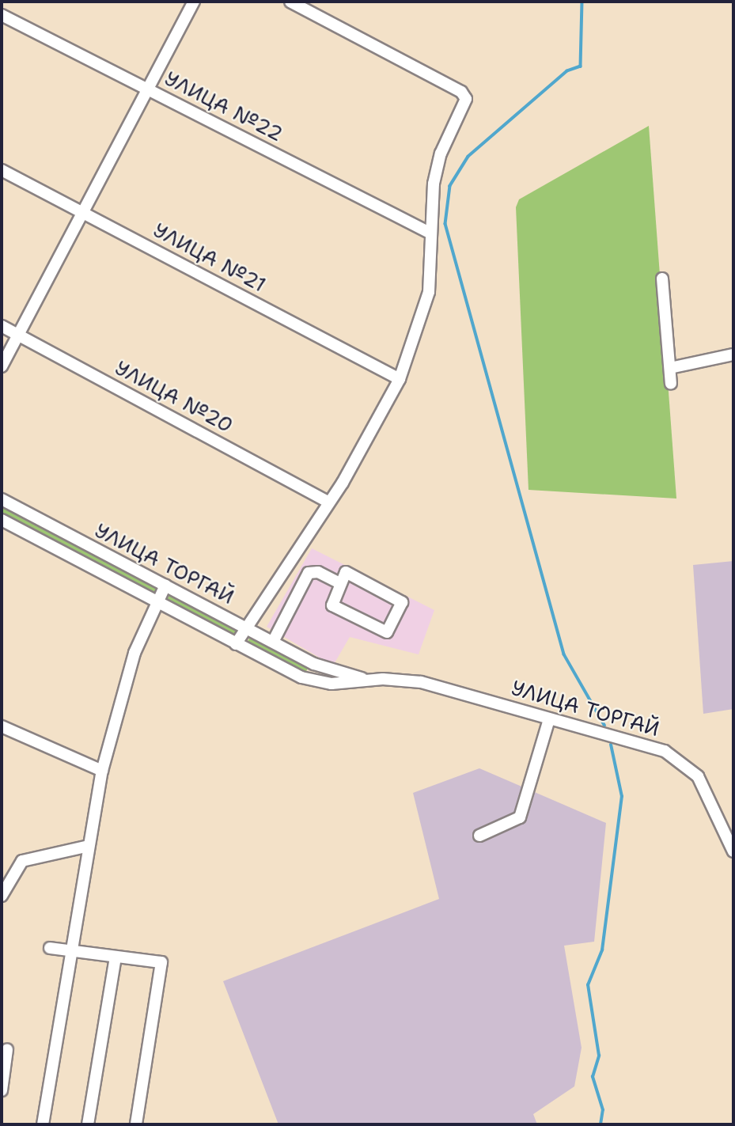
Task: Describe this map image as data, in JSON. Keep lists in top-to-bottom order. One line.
{"streets":{"street":["УЛИЦА №22","УЛИЦА №21","УЛИЦА №20","УЛИЦА ТОРГАЙ"]}}
